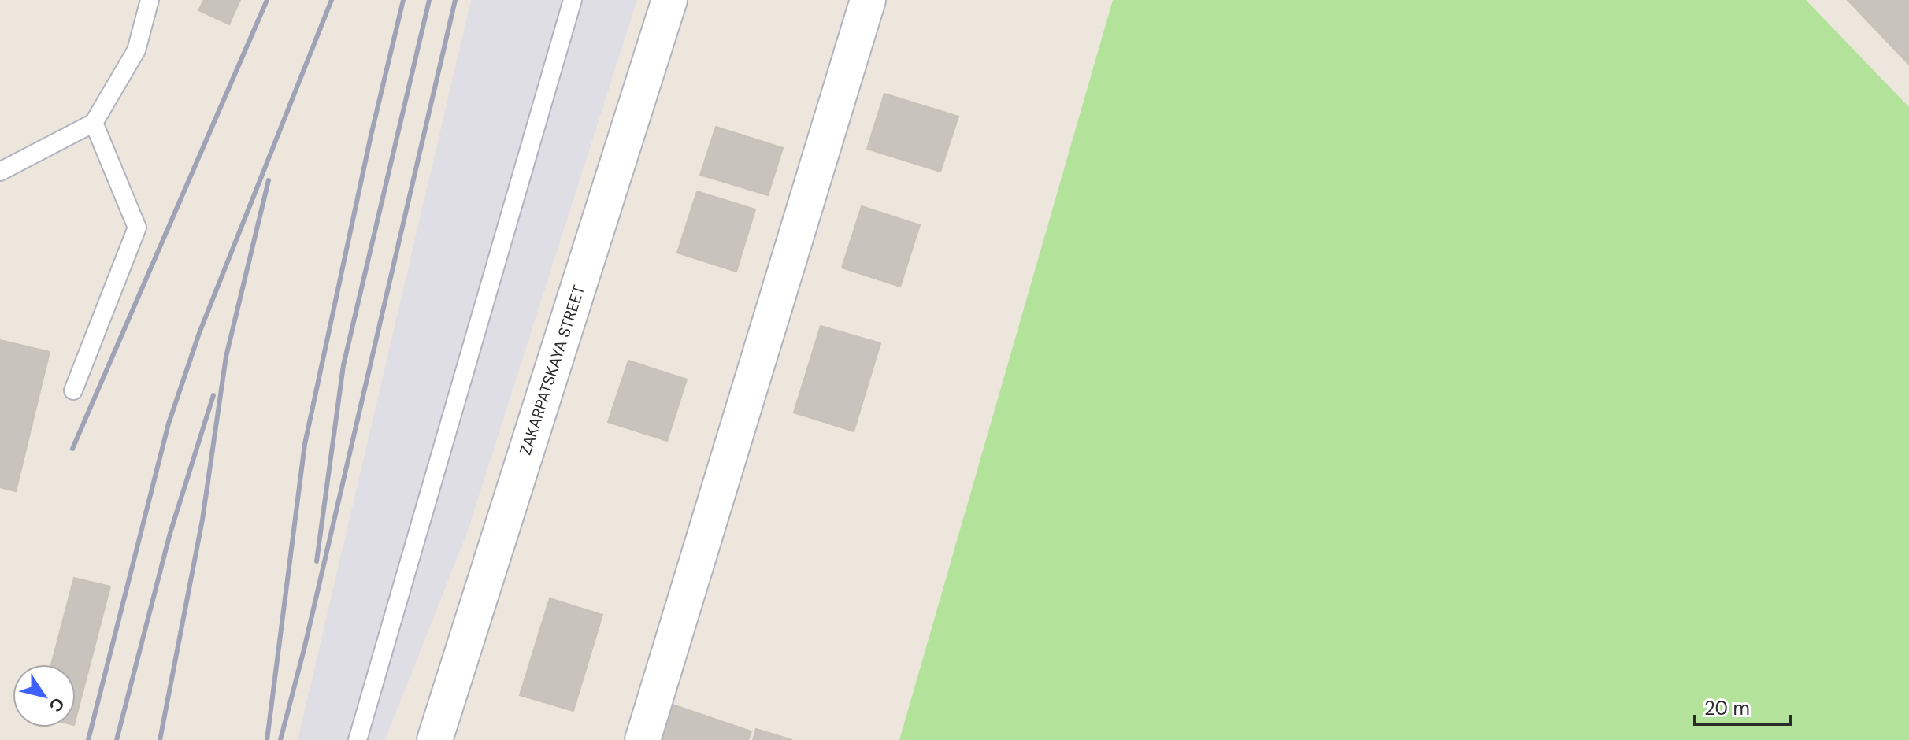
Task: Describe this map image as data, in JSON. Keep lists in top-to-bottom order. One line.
{"streets":{"street":["ZAKARPATSKAYA STREET"]},"scale_bar":"20 m","north":"bottom right"}
